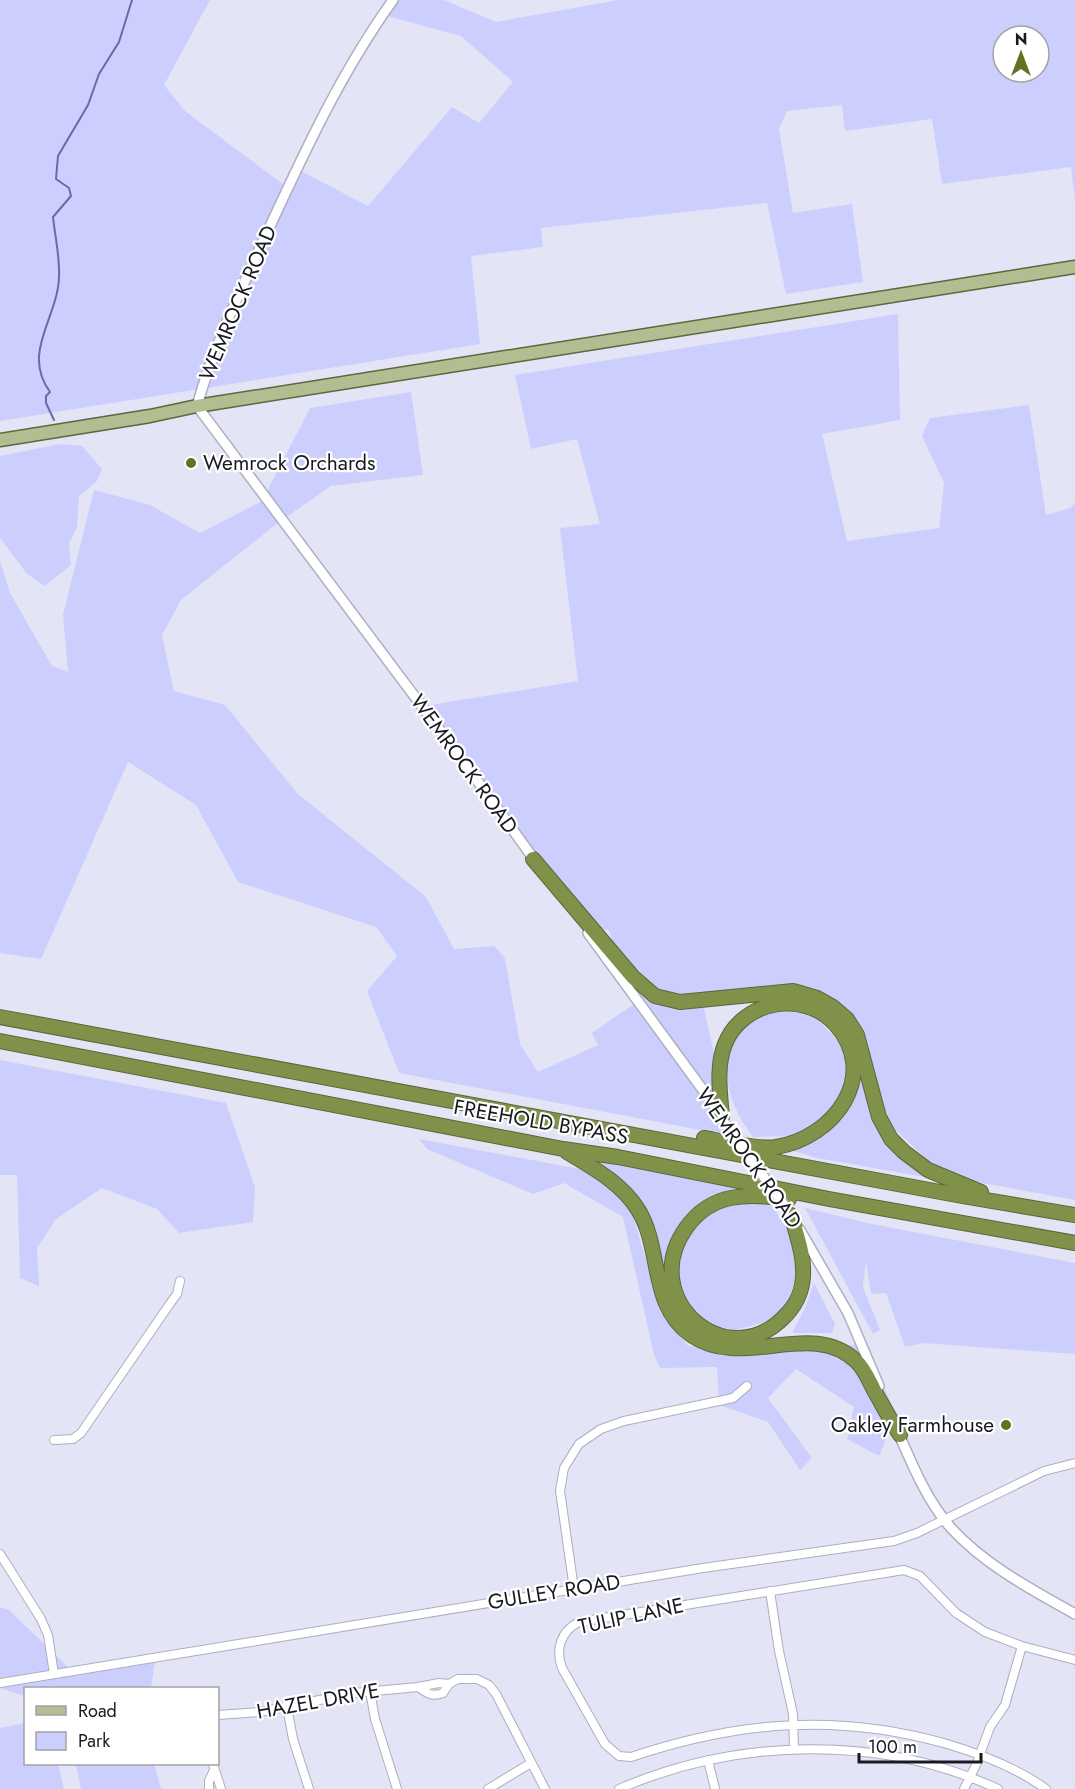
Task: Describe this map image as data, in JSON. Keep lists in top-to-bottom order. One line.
{"streets":{"highway":["FREEHOLD BYPASS"],"street":["WEMROCK ROAD","GULLEY ROAD","TULIP LANE","HAZEL DRIVE"]},"crossings":[["WEMROCK ROAD","GULLEY ROAD"]],"places":["Wemrock Orchards","Oakley Farmhouse"],"legend":["Road","Park"],"scale_bar":"100 m","north":"top"}
